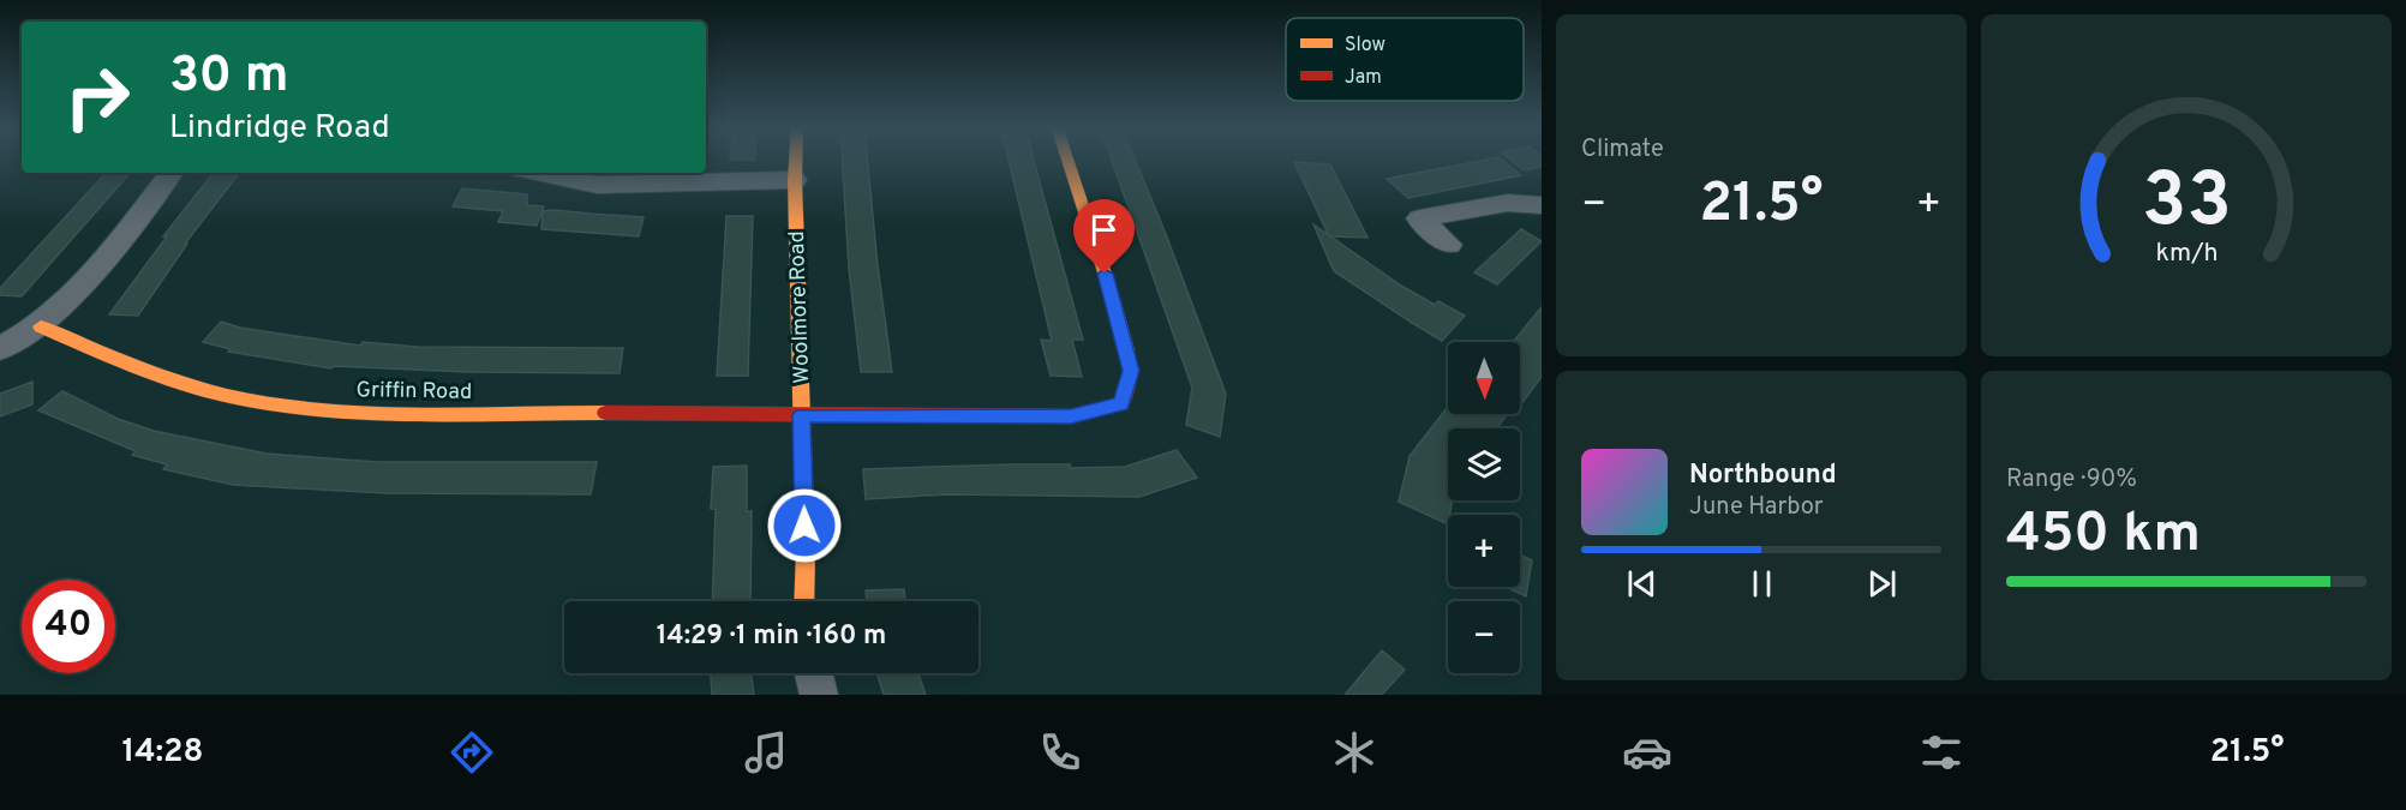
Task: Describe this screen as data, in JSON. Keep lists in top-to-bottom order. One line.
{"streets":{"street":["Woolmore Road","Griffin Road"]},"crossings":[["Woolmore Road","Griffin Road"]],"legend":["Slow","Jam"],"north":"bottom","page":{"tile":["Climate",["Range · 90%","450 km"]],"turn":["30 m","Lindridge Road"],"heat":["−","21.5°","+"],"map_buttons":["+","−"],"song":["Northbound","June Harbor"],"limit":"40","trip":"14:29 · 1 min · 160 m","tabs":["14:28","21.5°"],"gauge":["33","km/h"]}}
